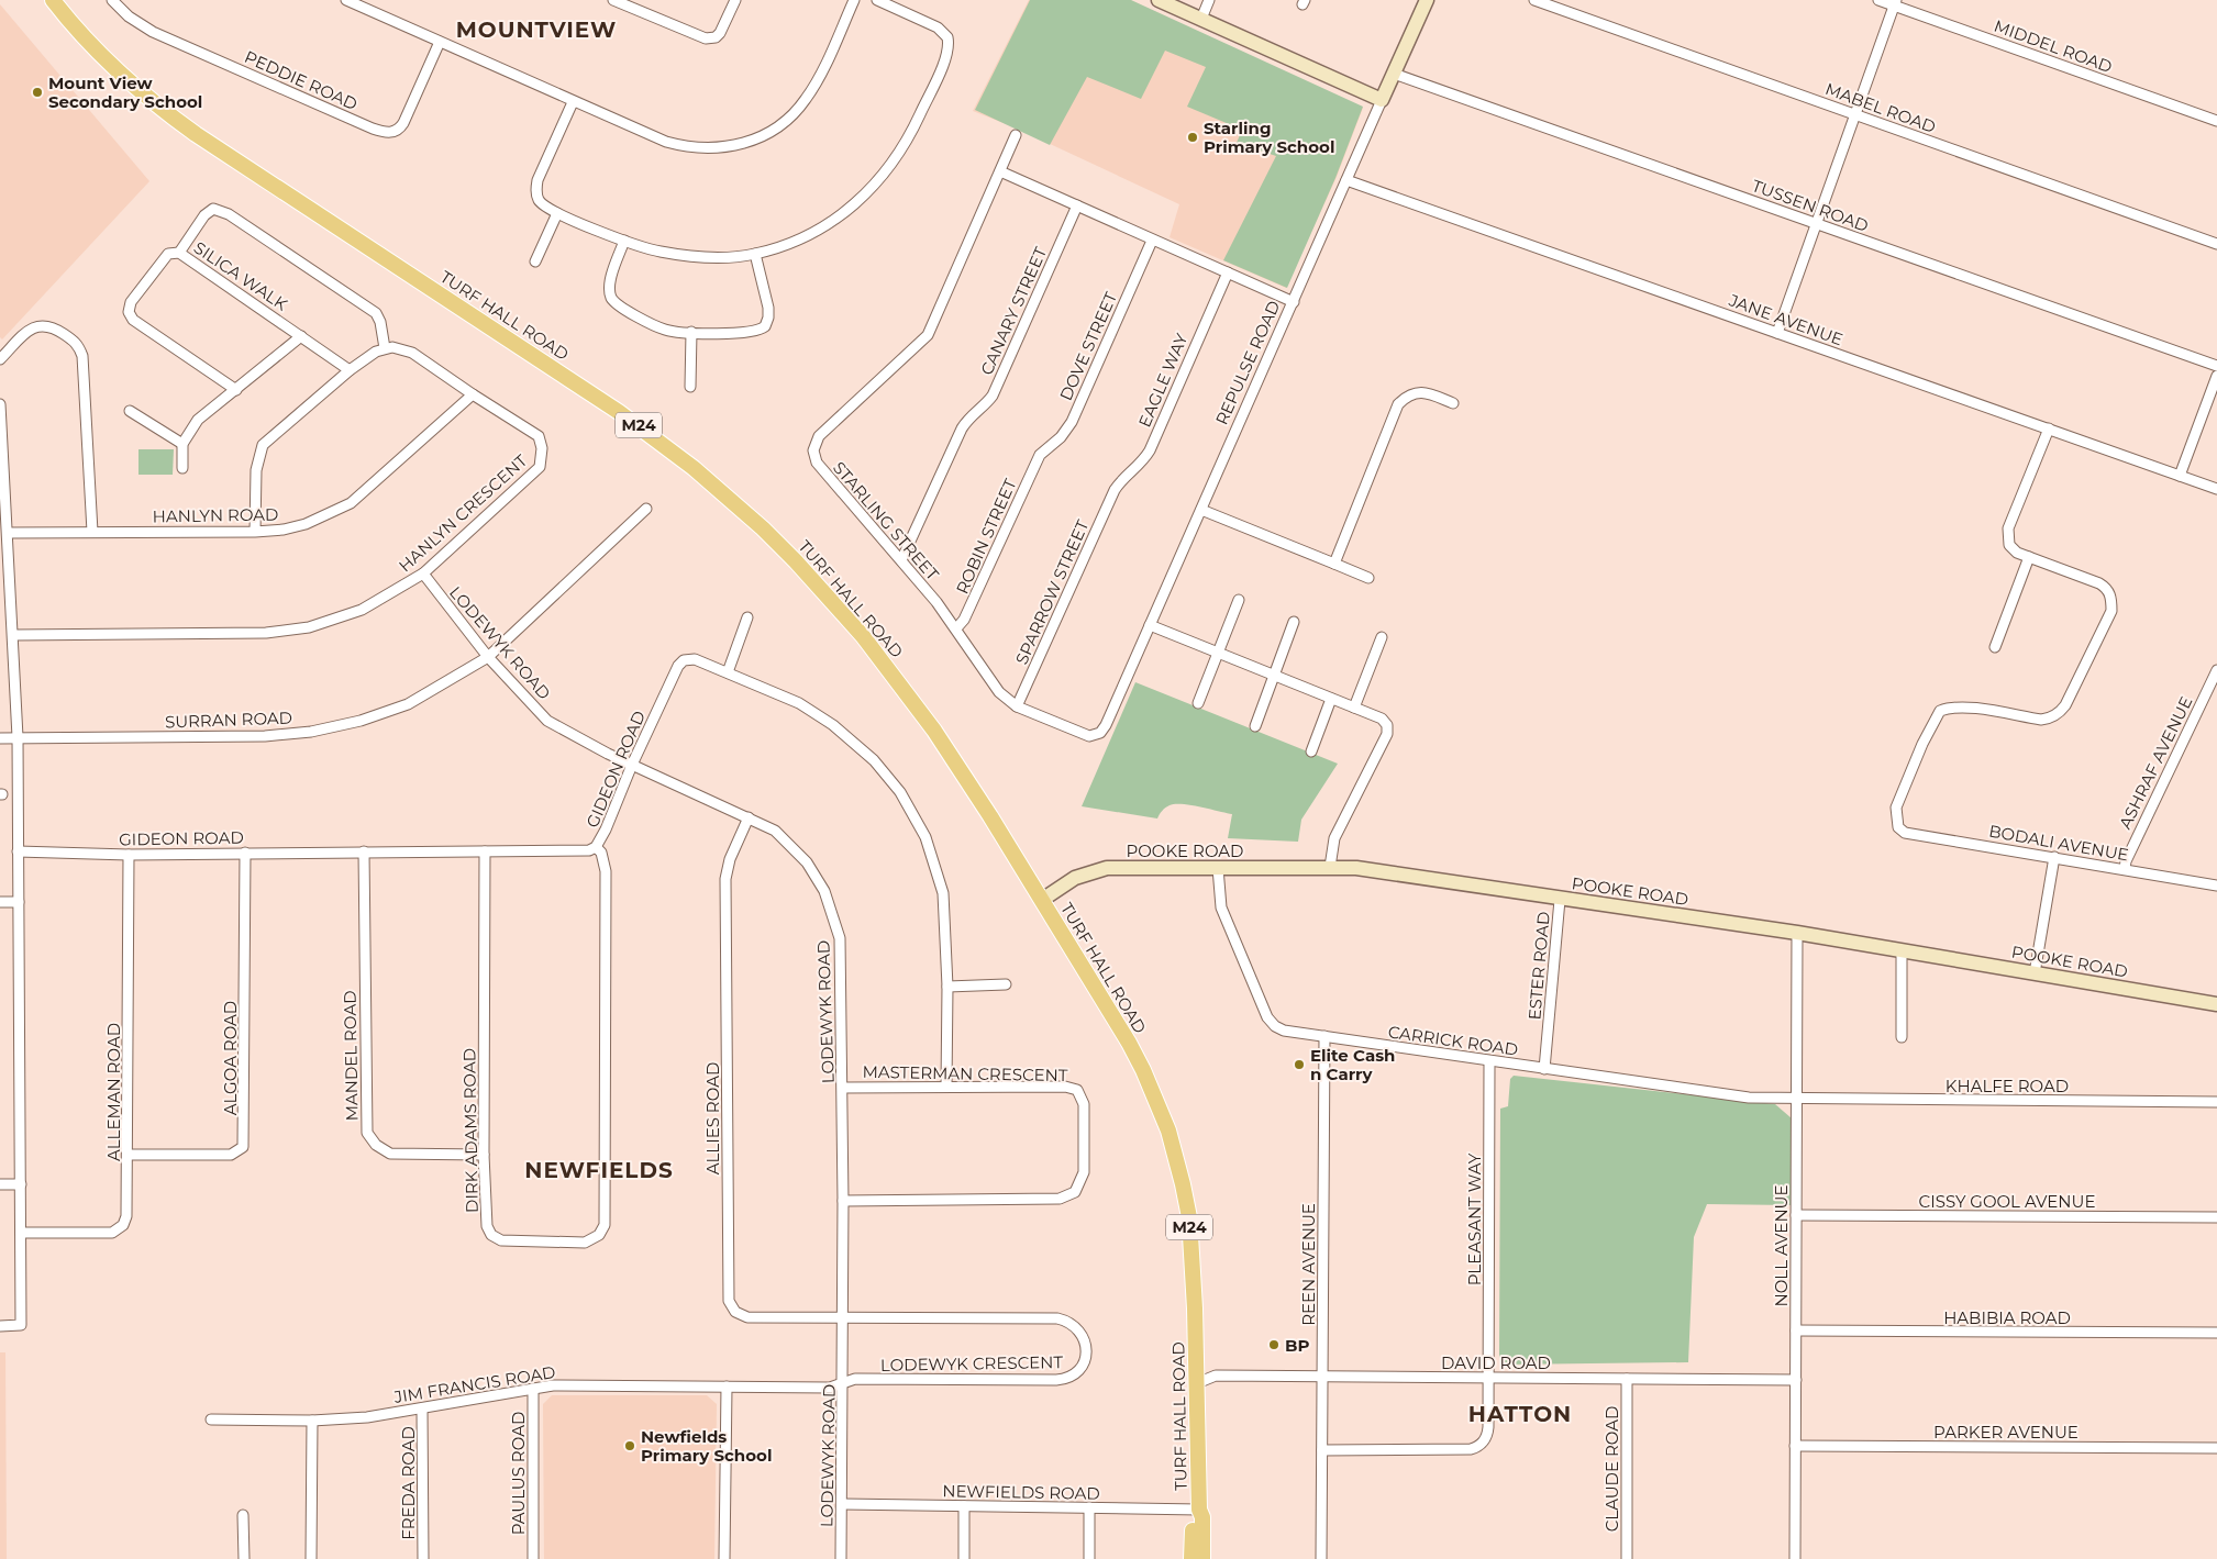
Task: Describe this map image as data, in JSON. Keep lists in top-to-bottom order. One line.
{"streets":{"main road":["TURF HALL ROAD","M24"],"street":["MIDDEL ROAD","PEDDIE ROAD","MABEL ROAD","TUSSEN ROAD","SILICA WALK","CANARY STREET","JANE AVENUE","DOVE STREET","REPULSE ROAD","EAGLE WAY","HANLYN CRESCENT","HANLYN ROAD","STARLING STREET","ROBIN STREET","SPARROW STREET","LODEWYK ROAD","SURRAN ROAD","ASHRAF AVENUE","GIDEON ROAD","BODALI AVENUE","POOKE ROAD","ESTER ROAD","CARRICK ROAD","MANDEL ROAD","ALGOA ROAD","MASTERMAN CRESCENT","KHALFE ROAD","ALLEMAN ROAD","ALLIES ROAD","DIRK ADAMS ROAD","CISSY GOOL AVENUE","PLEASANT WAY","NOLL AVENUE","REEN AVENUE","HABIBIA ROAD","DAVID ROAD","LODEWYK CRESCENT","JIM FRANCIS ROAD","PARKER AVENUE","CLAUDE ROAD","PAULUS ROAD","FREDA ROAD","NEWFIELDS ROAD"]},"crossings":[["TUSSEN ROAD","REPULSE ROAD"],["CANARY STREET","STARLING STREET"],["TURF HALL ROAD","POOKE ROAD"],["TURF HALL ROAD","DAVID ROAD"],["TURF HALL ROAD","NEWFIELDS ROAD"],["JANE AVENUE","REPULSE ROAD"],["DOVE STREET","ROBIN STREET"],["REPULSE ROAD","STARLING STREET"],["EAGLE WAY","SPARROW STREET"],["HANLYN CRESCENT","HANLYN ROAD"],["HANLYN CRESCENT","LODEWYK ROAD"],["STARLING STREET","ROBIN STREET"],["STARLING STREET","SPARROW STREET"],["LODEWYK ROAD","SURRAN ROAD"],["LODEWYK ROAD","GIDEON ROAD"],["LODEWYK ROAD","MASTERMAN CRESCENT"],["LODEWYK ROAD","ALLIES ROAD"],["LODEWYK ROAD","LODEWYK CRESCENT"],["LODEWYK ROAD","JIM FRANCIS ROAD"],["LODEWYK ROAD","NEWFIELDS ROAD"],["ASHRAF AVENUE","BODALI AVENUE"],["GIDEON ROAD","MANDEL ROAD"],["GIDEON ROAD","ALGOA ROAD"],["GIDEON ROAD","MASTERMAN CRESCENT"],["GIDEON ROAD","ALLEMAN ROAD"],["GIDEON ROAD","DIRK ADAMS ROAD"],["POOKE ROAD","ESTER ROAD"],["POOKE ROAD","CARRICK ROAD"],["POOKE ROAD","NOLL AVENUE"],["ESTER ROAD","CARRICK ROAD"],["CARRICK ROAD","KHALFE ROAD"],["CARRICK ROAD","PLEASANT WAY"],["CARRICK ROAD","NOLL AVENUE"],["CARRICK ROAD","REEN AVENUE"],["MANDEL ROAD","DIRK ADAMS ROAD"],["ALGOA ROAD","ALLEMAN ROAD"],["KHALFE ROAD","NOLL AVENUE"],["ALLIES ROAD","LODEWYK CRESCENT"],["CISSY GOOL AVENUE","NOLL AVENUE"],["PLEASANT WAY","REEN AVENUE"],["PLEASANT WAY","DAVID ROAD"],["NOLL AVENUE","HABIBIA ROAD"],["NOLL AVENUE","DAVID ROAD"],["NOLL AVENUE","PARKER AVENUE"],["REEN AVENUE","DAVID ROAD"],["DAVID ROAD","CLAUDE ROAD"],["LODEWYK CRESCENT","JIM FRANCIS ROAD"],["JIM FRANCIS ROAD","PAULUS ROAD"],["JIM FRANCIS ROAD","FREDA ROAD"]],"districts":["MOUNTVIEW","NEWFIELDS","HATTON"],"places":["Mount View Secondary School","Starling Primary School","Elite Cash n Carry","BP","Newfields Primary School"]}
